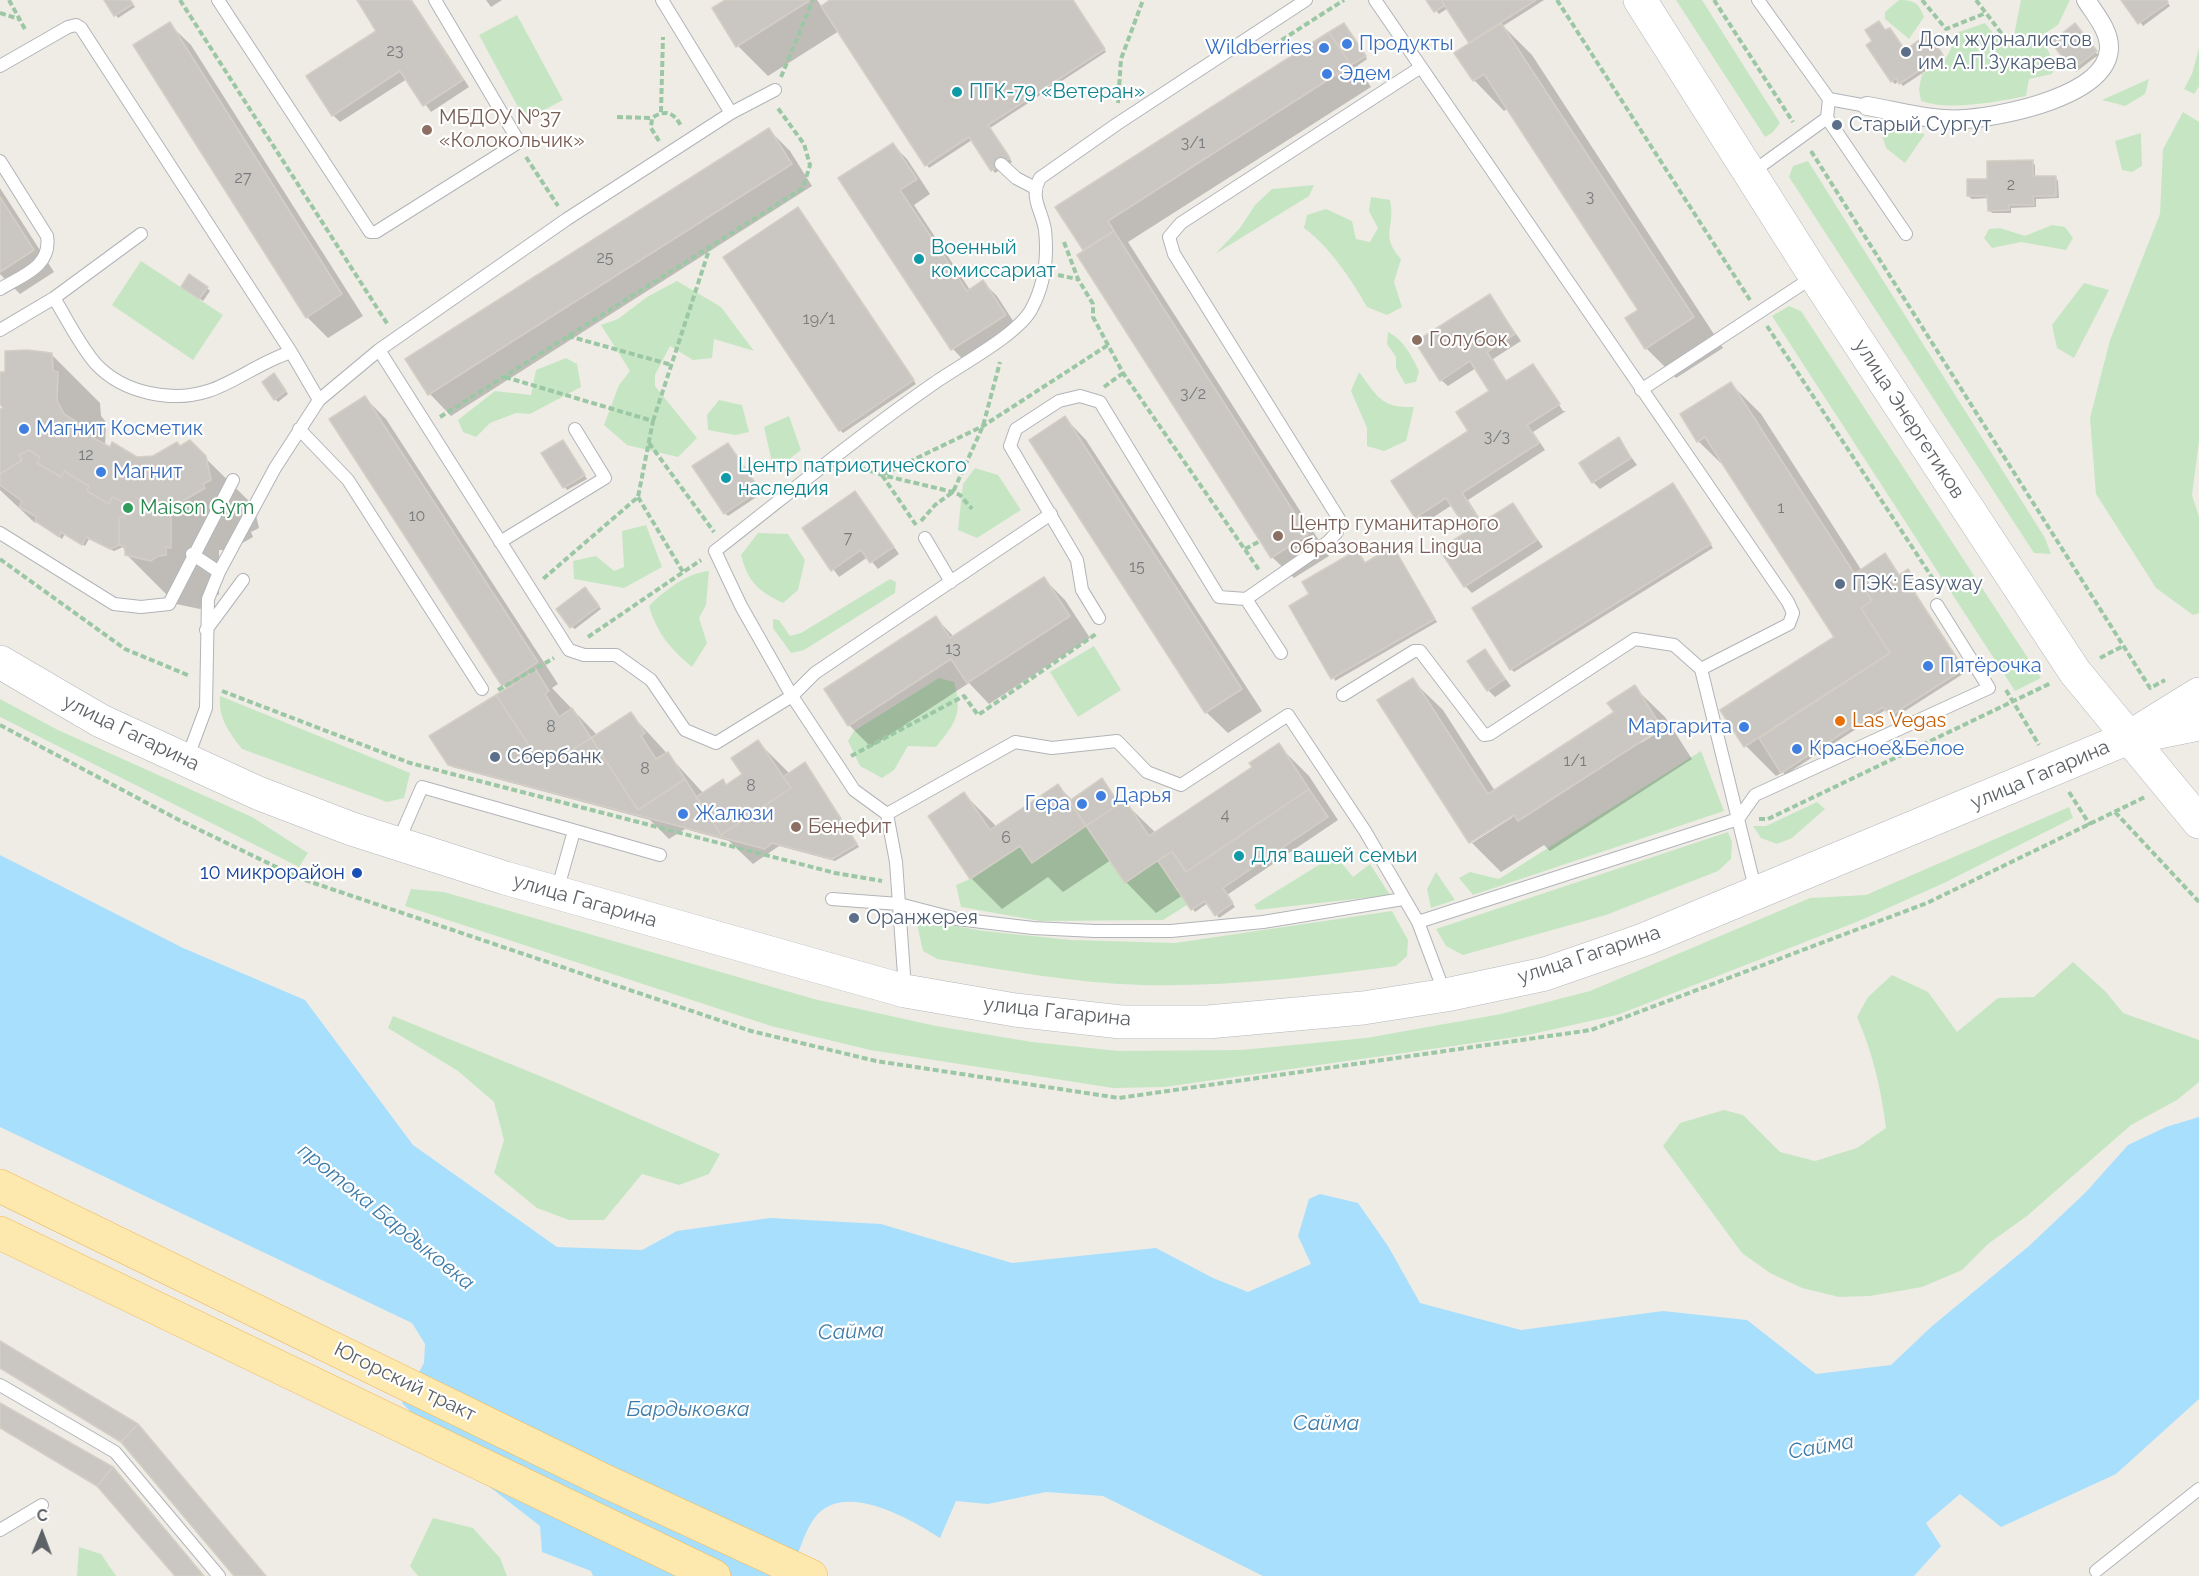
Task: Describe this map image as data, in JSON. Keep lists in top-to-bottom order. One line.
{"streets":{"main road":["улица Энергетиков","улица Гагарина","Югорский тракт"]},"crossings":[["улица Энергетиков","улица Гагарина"]],"water":["протока Бардыковка","Сайма","Бардыковка"],"places":["Продукты","Wildberries","Дом журналистов им. А.П.Зукарева","Эдем","ПГК-79 «Ветеран»","Старый Сургут","МБДОУ №37 «Колокольчик»","Военный комиссариат","Голубок","Магнит Косметик","Магнит","Центр патриотического наследия","Maison Gym","Центр гуманитарного образования Lingua","ПЭК: Easyway","Пятёрочка","Las Vegas","Маргарита","Красное&Белое","Сбербанк","Дарья","Гера","Жалюзи","Бенефит","Для вашей семьи","10 микрорайон","Оранжерея"],"house_numbers":["23","3/1","27","2","3","25","19/1","3/2","3/3","12","1","10","7","15","13","8","1/1","8","8","4","6"],"north":"top"}
